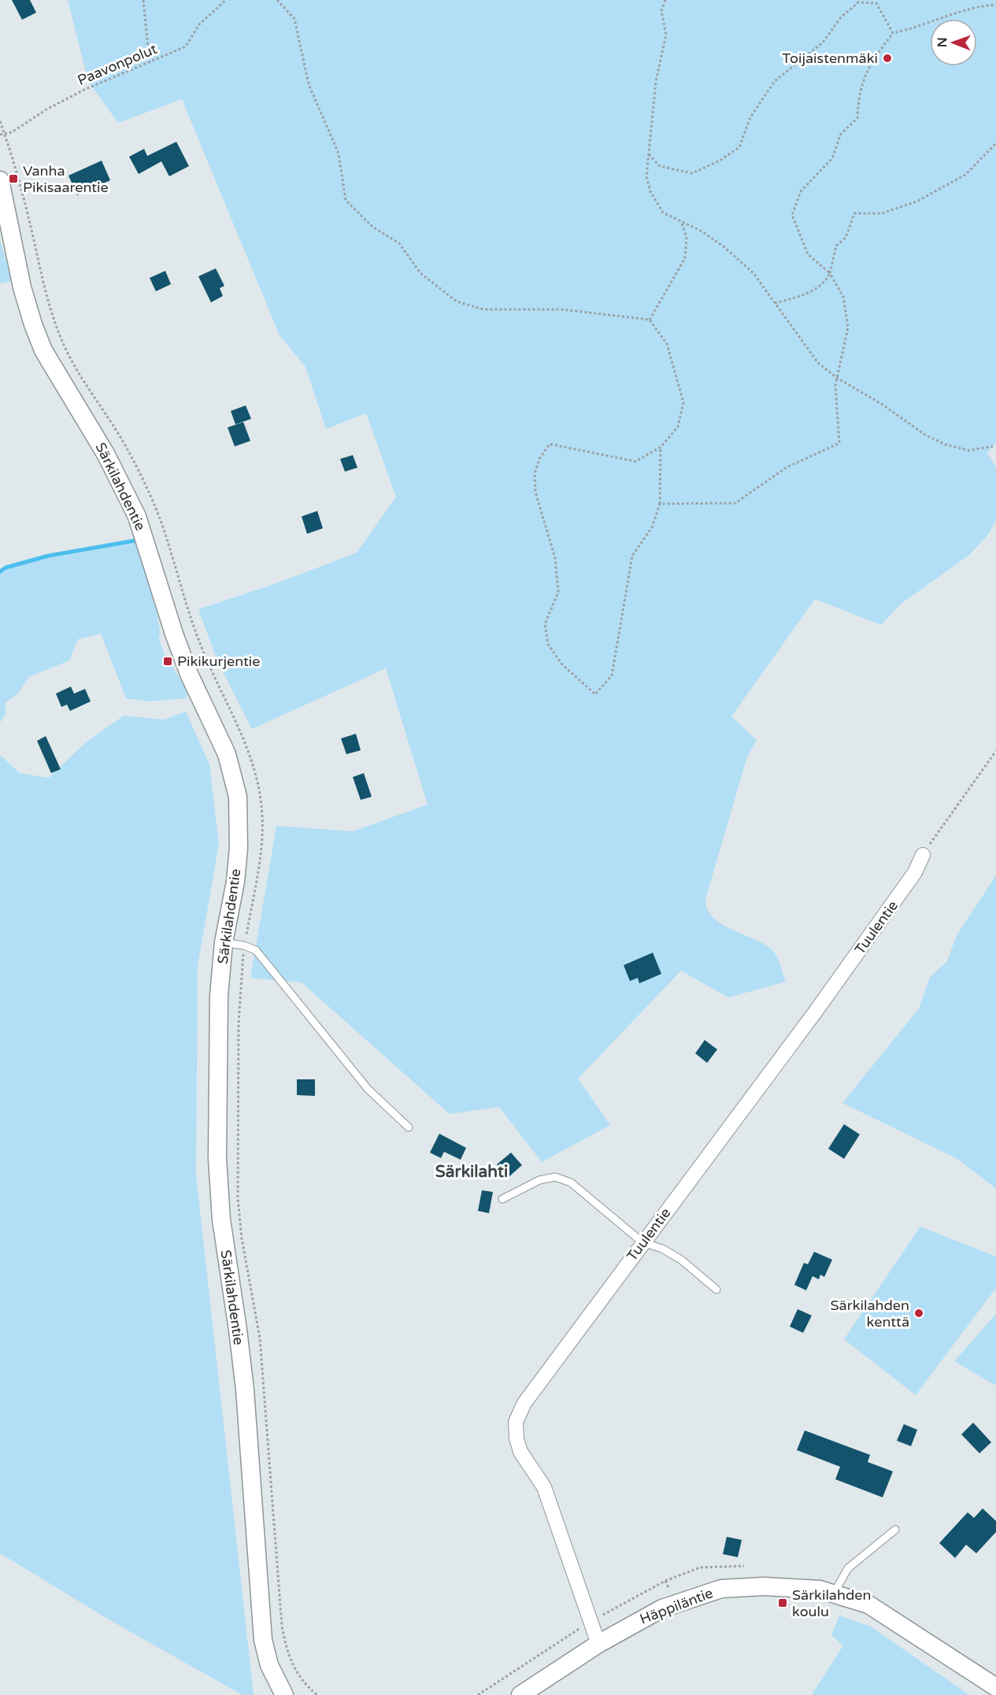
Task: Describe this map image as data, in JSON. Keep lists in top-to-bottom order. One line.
{"streets":{"street":["Särkilahdentie","Tuulentie","Häppiläntie"],"path":["Paavonpolut"]},"crossings":[["Tuulentie","Häppiläntie"]],"districts":["Särkilahti"],"places":{"other":["Toijaistenmäki","Särkilahden kenttä"],"transit":["Vanha Pikisaarentie","Pikikurjentie","Särkilahden koulu"]},"north":"left"}
